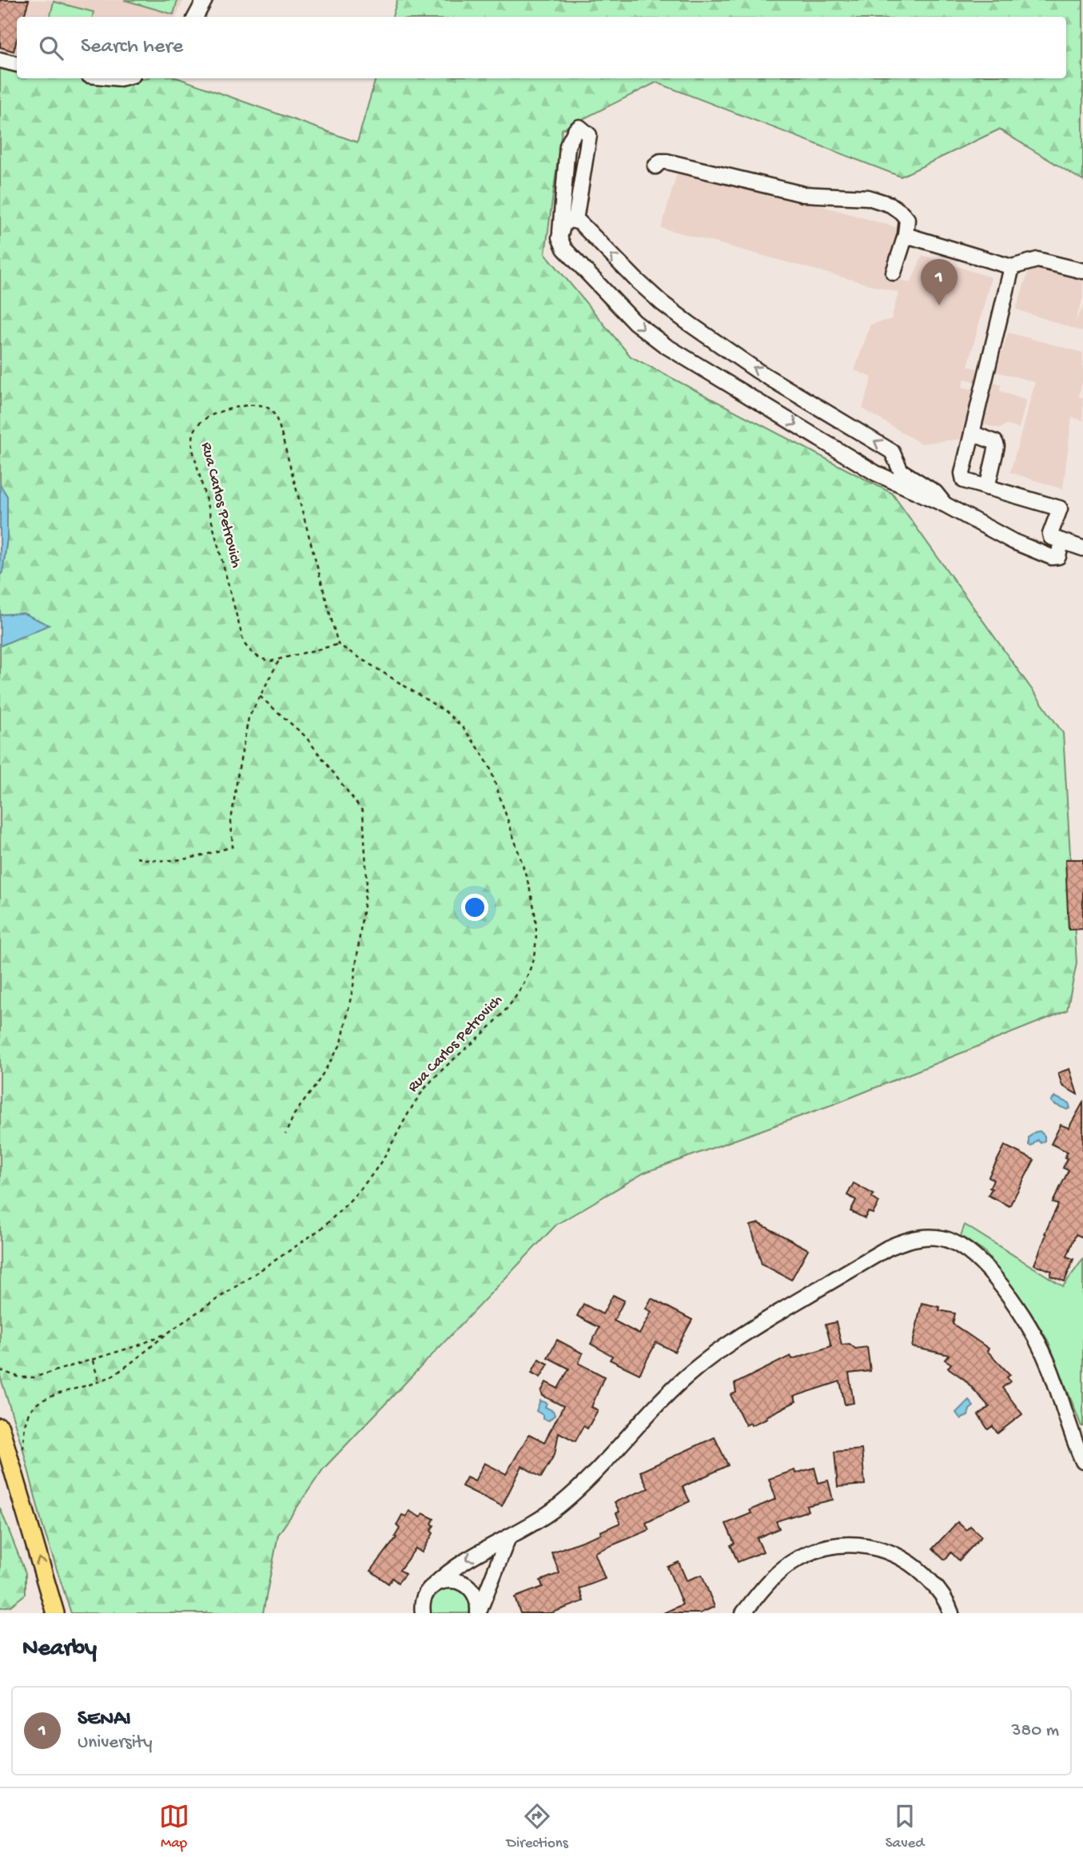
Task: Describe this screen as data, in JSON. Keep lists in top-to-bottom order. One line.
{"streets":{"path":["Rua Carlos Petrovich"]},"page":{"search":"Search here","pins":"1","heading":"Nearby","list":[{"mark":"1","name":"SENAI","note":"University","value":"380 m"}],"nav":["Map","Directions","Saved"]}}
